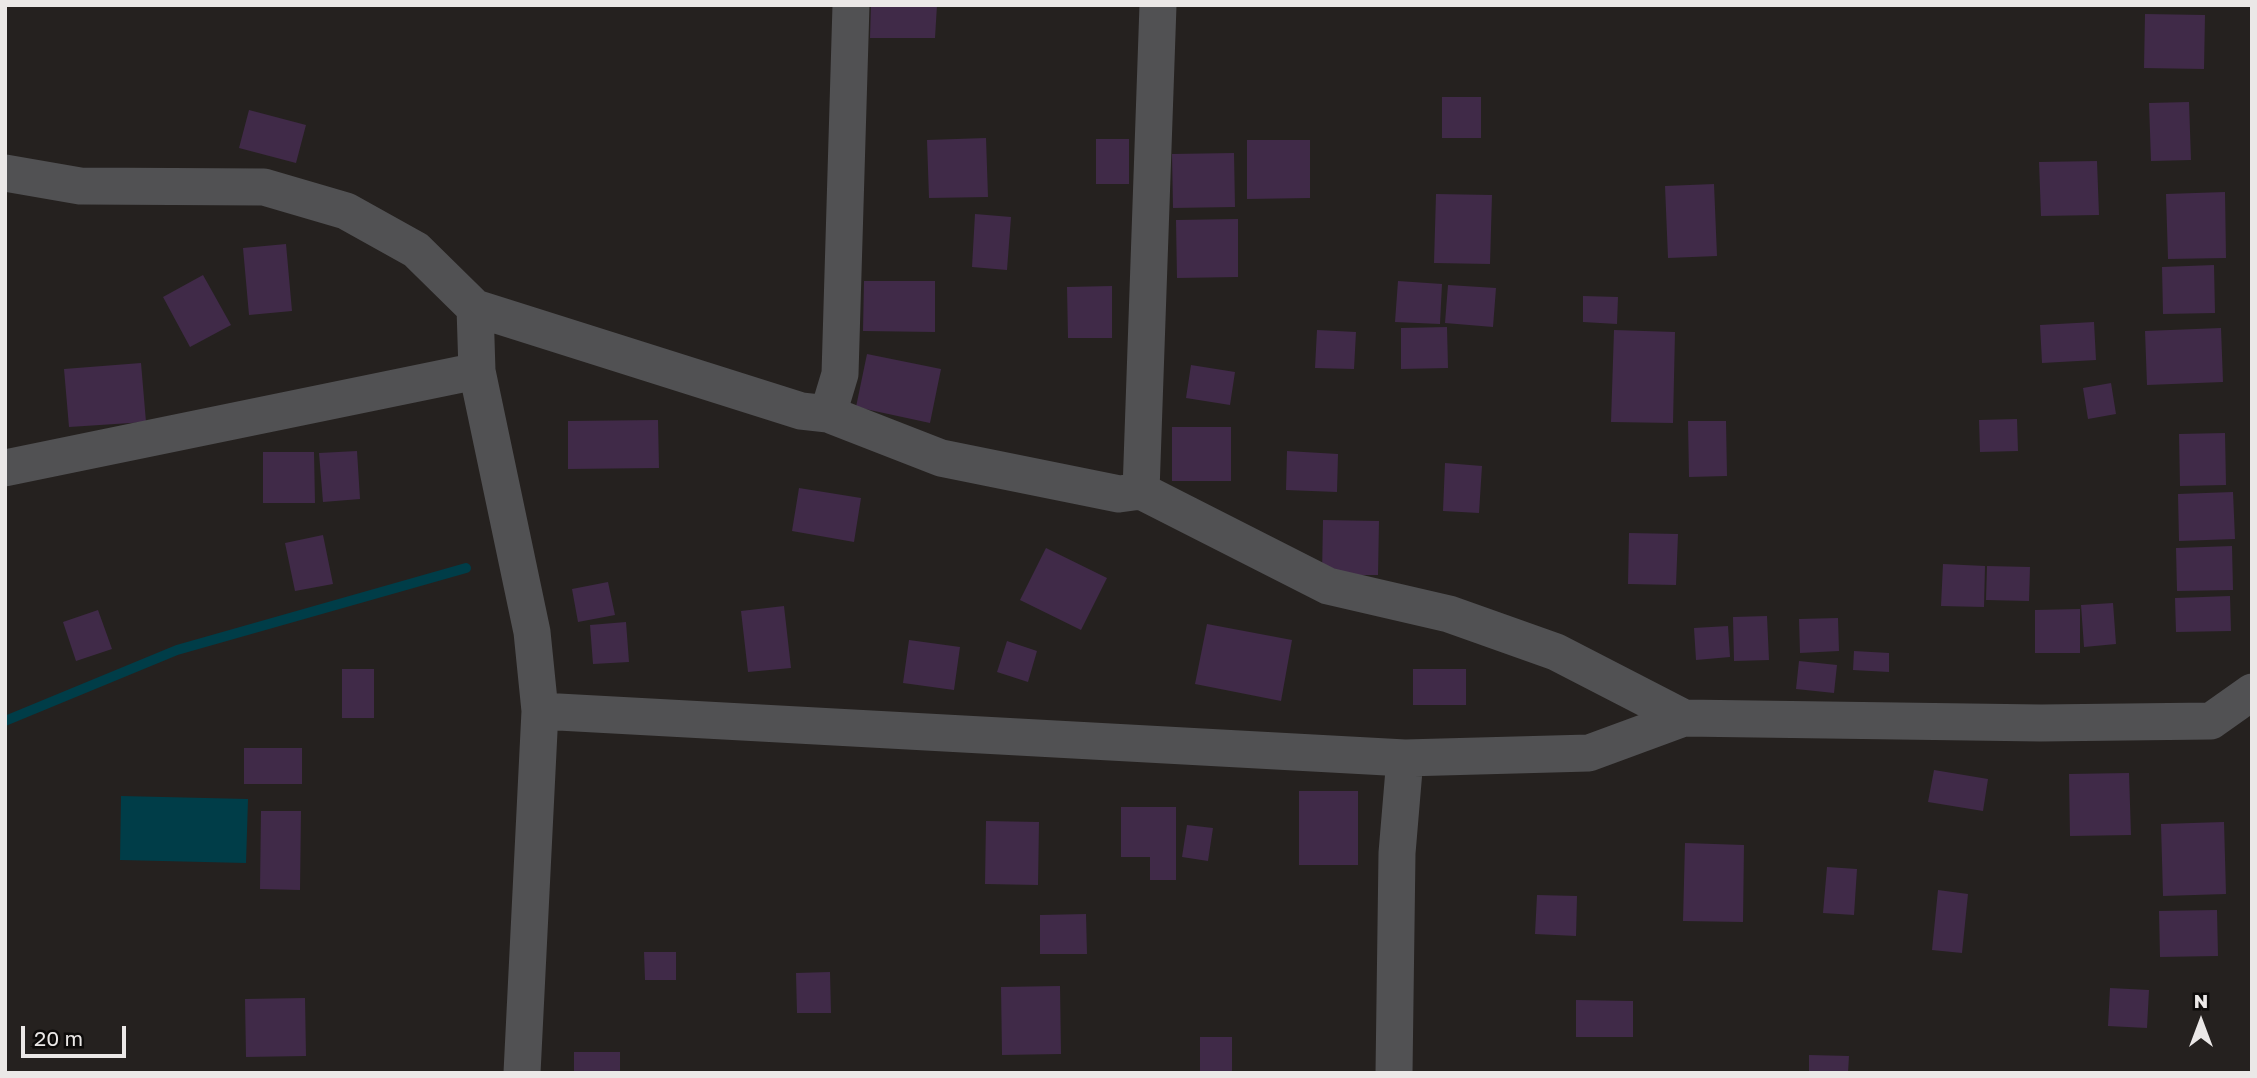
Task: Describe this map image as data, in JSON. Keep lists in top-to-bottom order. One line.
{"scale_bar":"20 m","north":"top"}
